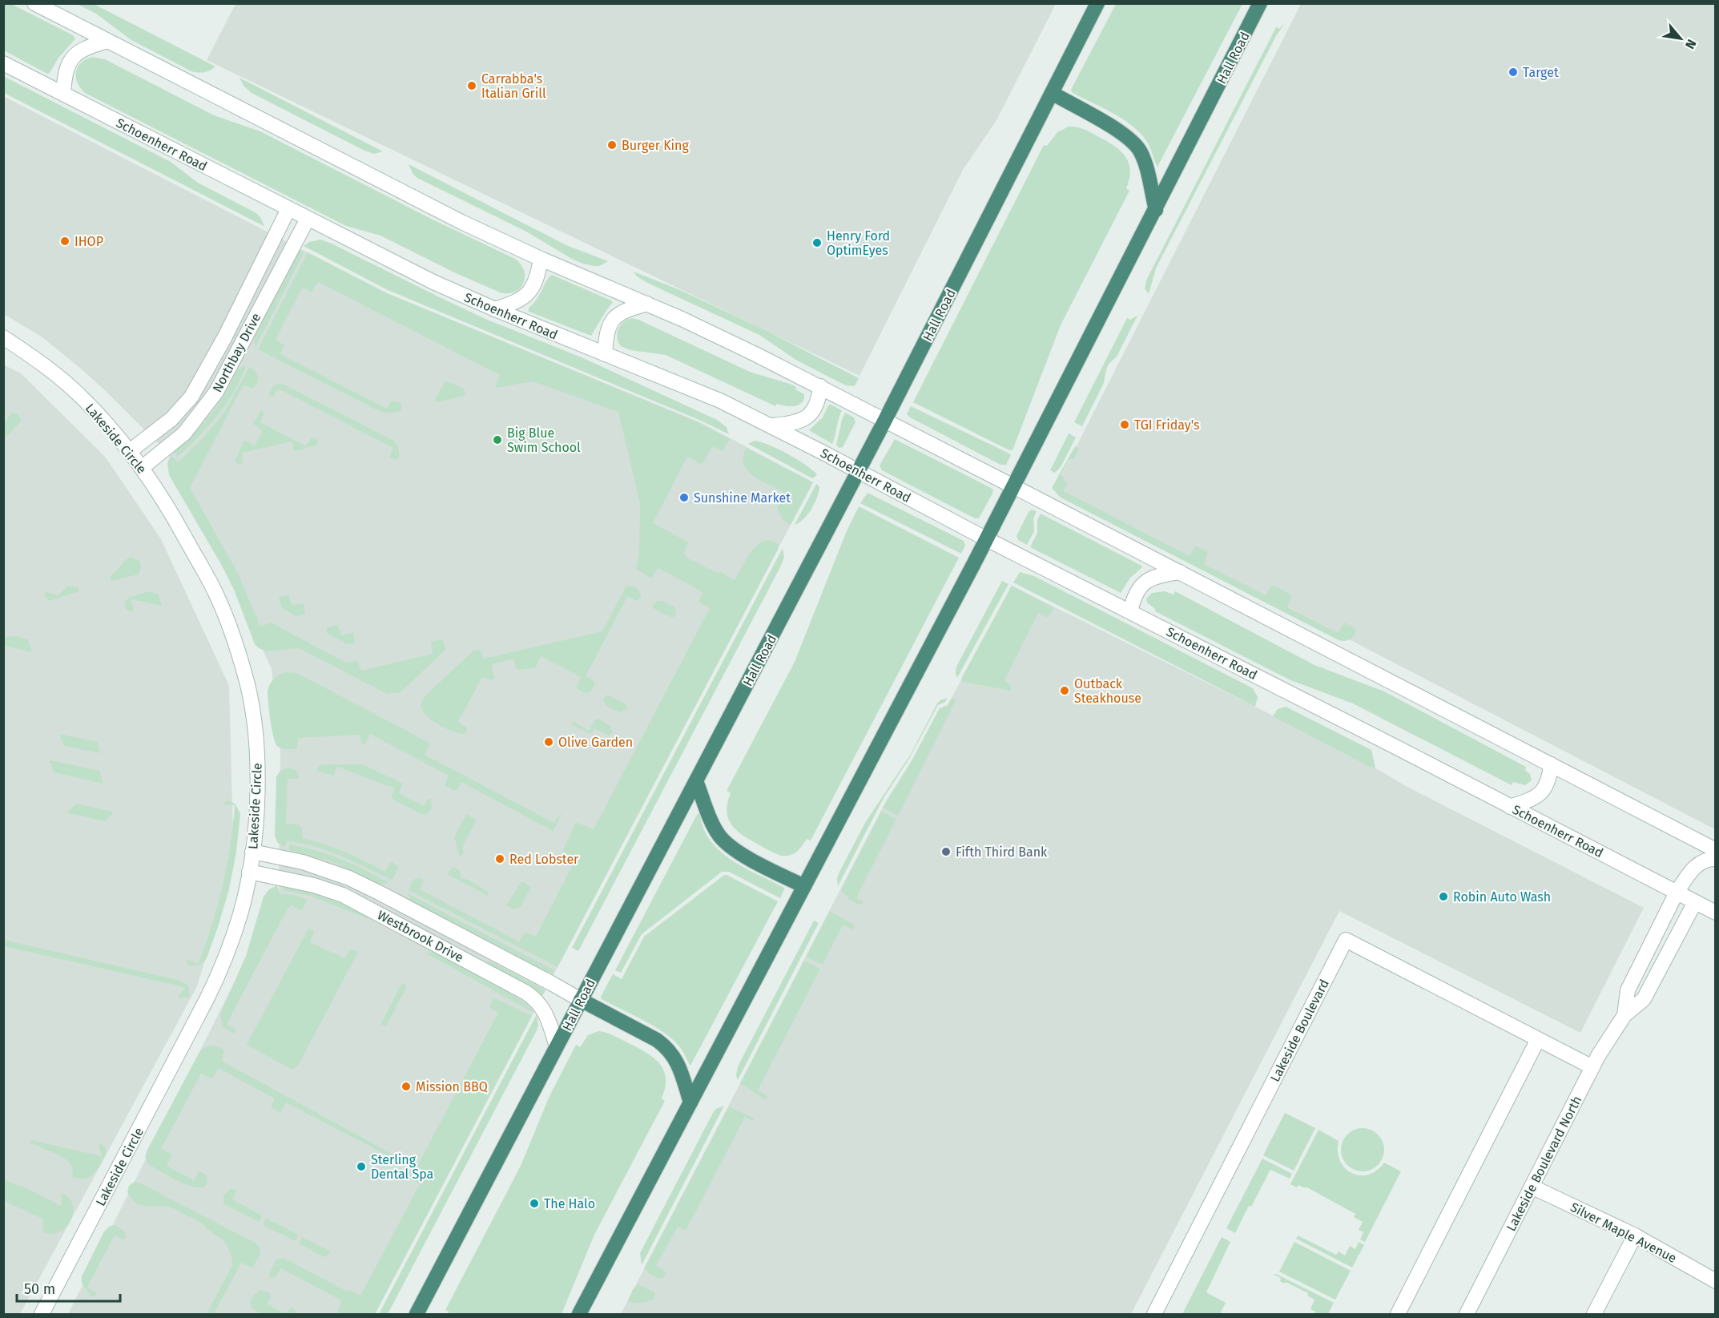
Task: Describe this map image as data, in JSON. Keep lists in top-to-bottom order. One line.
{"streets":{"highway":["Hall Road"],"street":["Schoenherr Road","Northbay Drive","Lakeside Circle","Westbrook Drive","Lakeside Boulevard","Lakeside Boulevard North","Silver Maple Avenue"]},"crossings":[["Hall Road","Schoenherr Road"],["Hall Road","Westbrook Drive"],["Schoenherr Road","Northbay Drive"],["Schoenherr Road","Lakeside Boulevard North"],["Northbay Drive","Lakeside Circle"],["Lakeside Circle","Westbrook Drive"],["Lakeside Boulevard","Lakeside Boulevard North"],["Lakeside Boulevard North","Silver Maple Avenue"]],"places":["Target","Carrabba's Italian Grill","Burger King","IHOP","Henry Ford OptimEyes","TGI Friday's","Big Blue Swim School","Sunshine Market","Outback Steakhouse","Olive Garden","Fifth Third Bank","Red Lobster","Robin Auto Wash","Mission BBQ","Sterling Dental Spa","The Halo"],"scale_bar":"50 m","north":"bottom right"}
